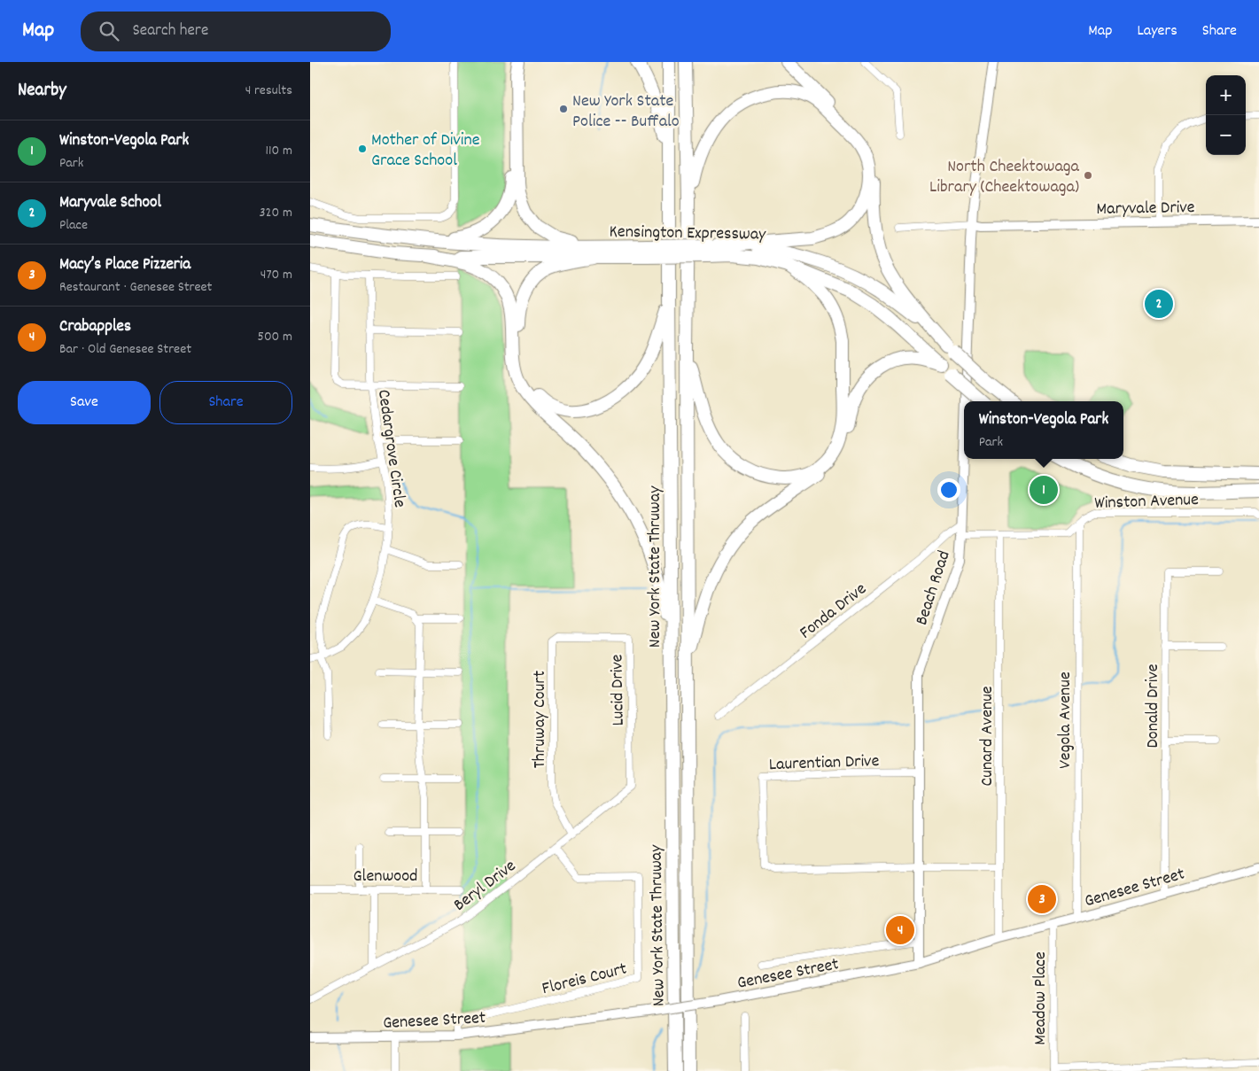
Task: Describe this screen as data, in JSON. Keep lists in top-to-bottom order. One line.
{"streets":{"highway":["Kensington Expressway","New York State Thruway"],"street":["Maryvale Drive","Cedargrove Circle","Winston Avenue","Beach Road","Fonda Drive","Lucid Drive","Donald Drive","Thruway Court","Vegola Avenue","Cunard Avenue","Laurentian Drive","Glenwood","Beryl Drive","Genesee Street","Floreis Court","Meadow Place"]},"crossings":[["Maryvale Drive","Beach Road"],["Winston Avenue","Beach Road"],["Winston Avenue","Vegola Avenue"],["Winston Avenue","Cunard Avenue"],["Beach Road","Fonda Drive"],["Beach Road","Laurentian Drive"],["Beach Road","Genesee Street"],["Lucid Drive","Thruway Court"],["Lucid Drive","Beryl Drive"],["Donald Drive","Genesee Street"],["Thruway Court","Beryl Drive"],["Vegola Avenue","Genesee Street"],["Cunard Avenue","Genesee Street"],["Beryl Drive","Floreis Court"],["Genesee Street","Floreis Court"],["Genesee Street","Meadow Place"]],"places":["New York State Police -- Buffalo","Mother of Divine Grace School","North Cheektowaga Library (Cheektowaga)"],"page":{"header":"Map","search":"Search here","nav":["Map","Layers","Share"],"heading":["Nearby","4 results"],"map_buttons":["+","−"],"list":[{"mark":"1","name":"Winston-Vegola Park","note":"Park","value":"110 m"},{"mark":"2","name":"Maryvale School","note":"Place","value":"320 m"},{"mark":"3","name":"Macy’s Place Pizzeria","note":"Restaurant · Genesee Street","value":"470 m"},{"mark":"4","name":"Crabapples","note":"Bar · Old Genesee Street","value":"500 m"}],"pins":["2","1","3","4"],"buttons":["Save","Share"],"popup":["Winston-Vegola Park","Park"]}}
